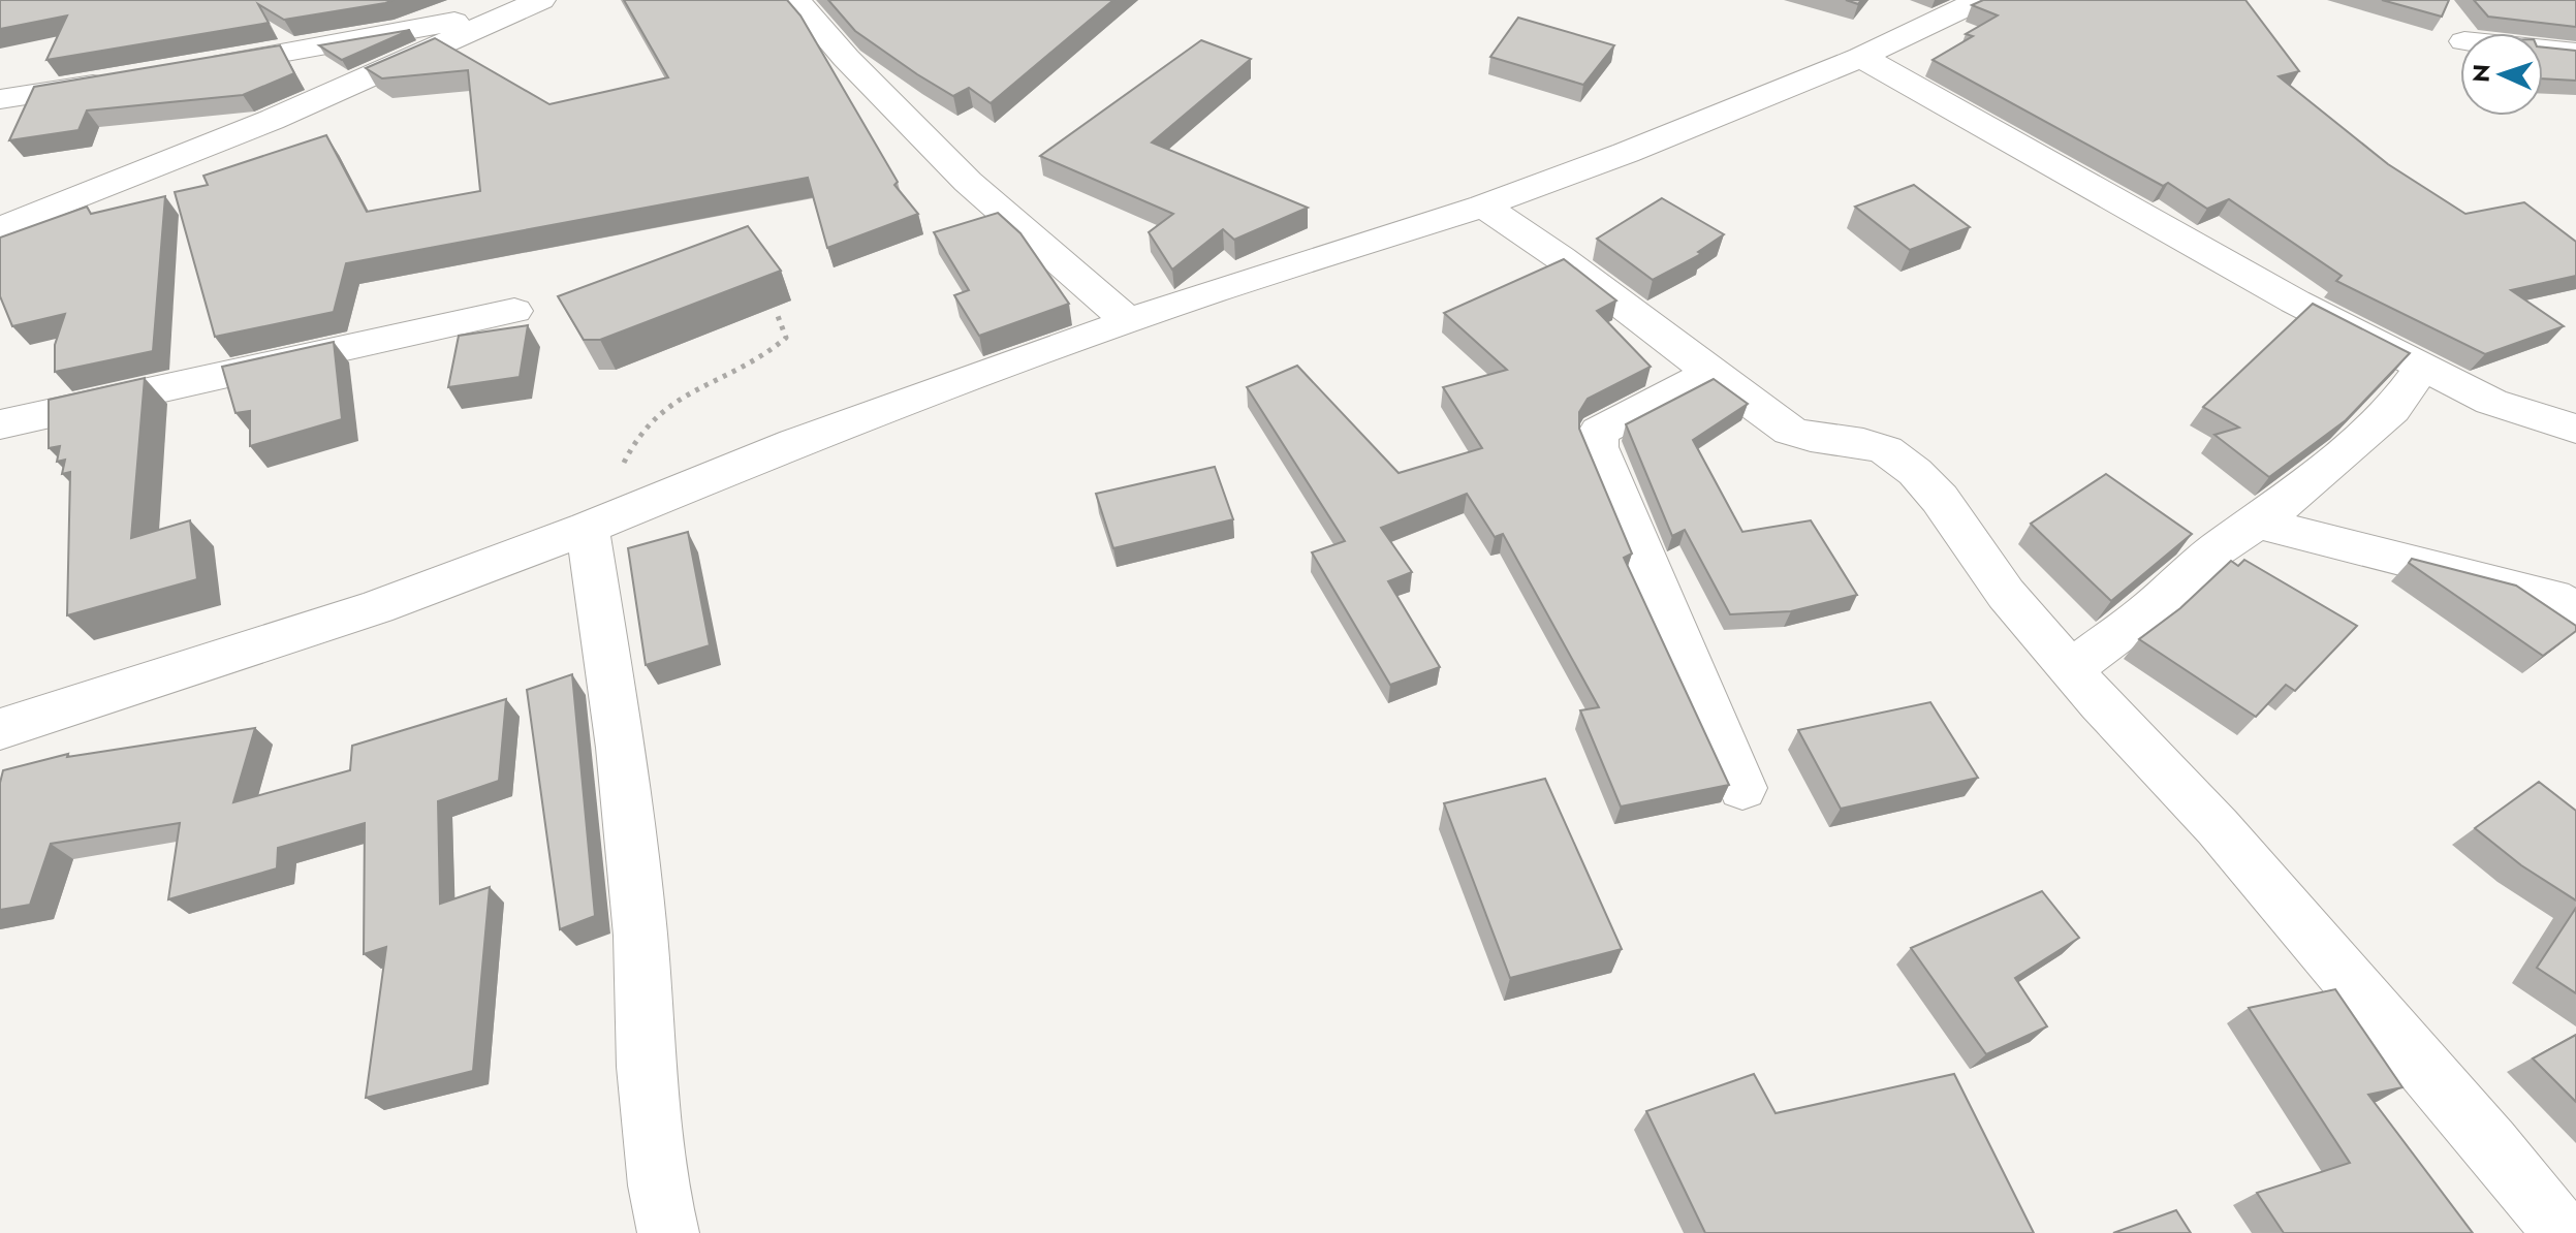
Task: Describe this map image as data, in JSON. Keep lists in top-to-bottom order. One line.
{"north":"left"}
